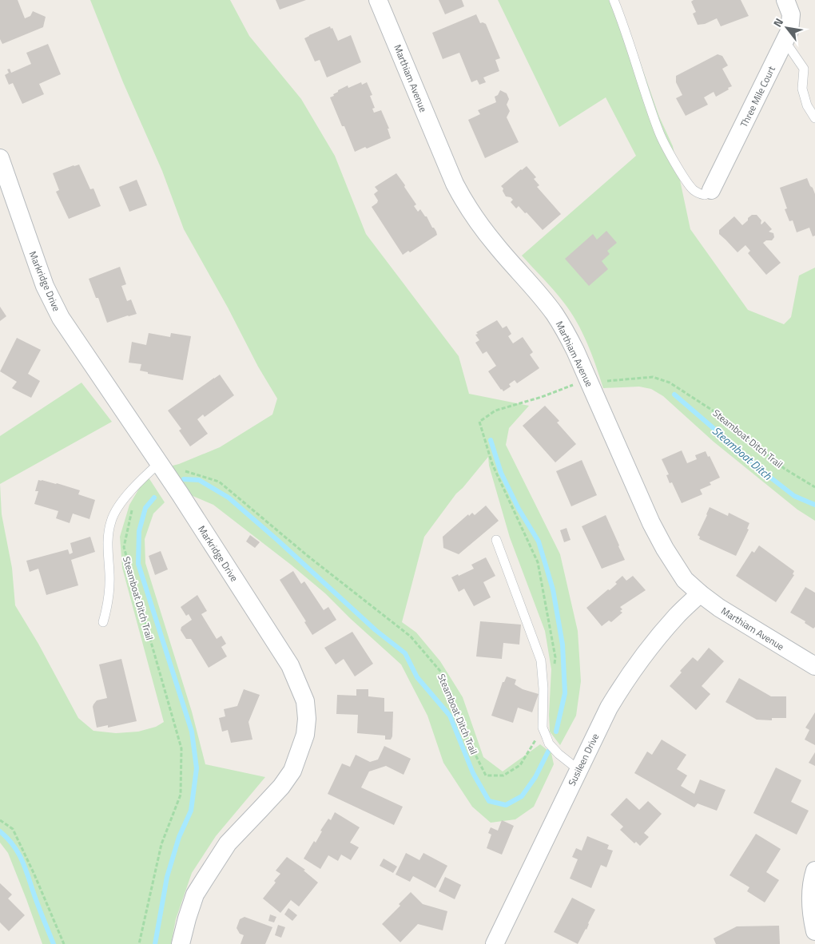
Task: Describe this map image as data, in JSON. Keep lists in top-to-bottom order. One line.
{"streets":{"street":["Marthiam Avenue","Three Mile Court","Markridge Drive","Susileen Drive"],"path":["Steamboat Ditch Trail"]},"crossings":[["Marthiam Avenue","Steamboat Ditch Trail"],["Marthiam Avenue","Susileen Drive"],["Markridge Drive","Steamboat Ditch Trail"]],"water":["Steamboat Ditch"],"north":"top left"}
